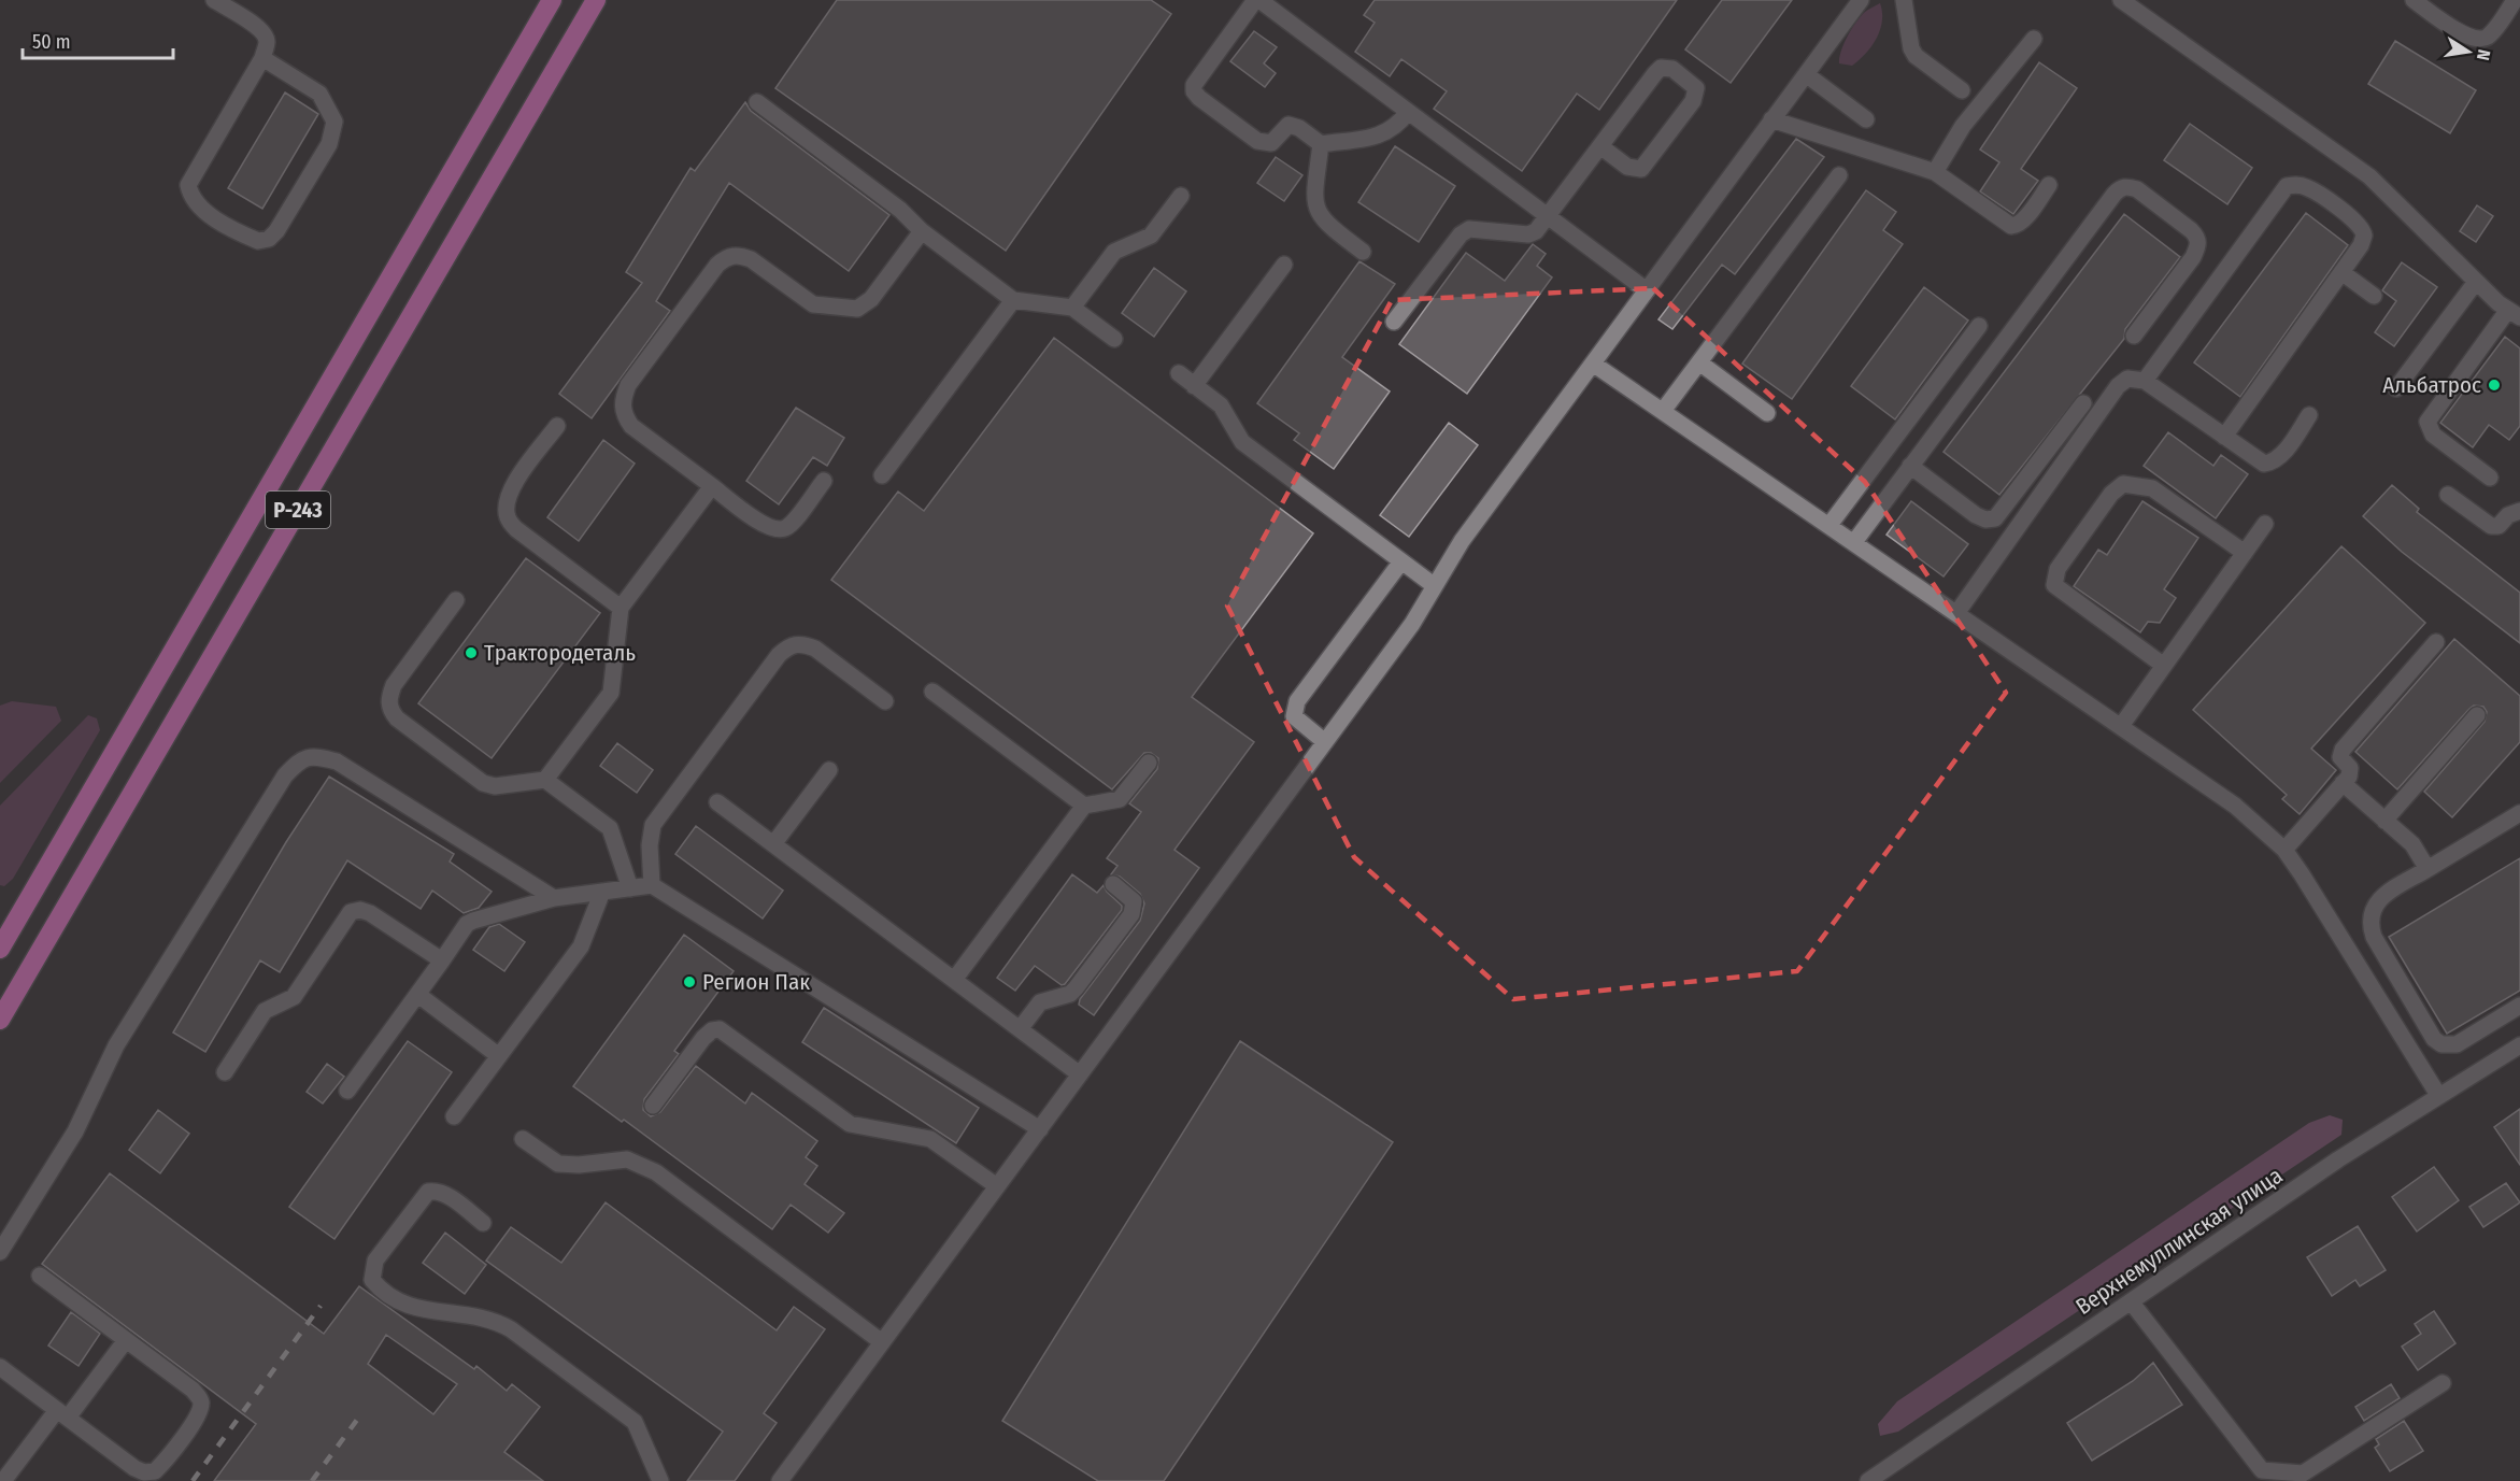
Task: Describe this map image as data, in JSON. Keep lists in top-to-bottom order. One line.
{"streets":{"highway":["Р-243"],"street":["Верхнемуллинская улица"]},"places":["Альбатрос","Трактородеталь","Регион Пак"],"scale_bar":"50 m","north":"right"}
